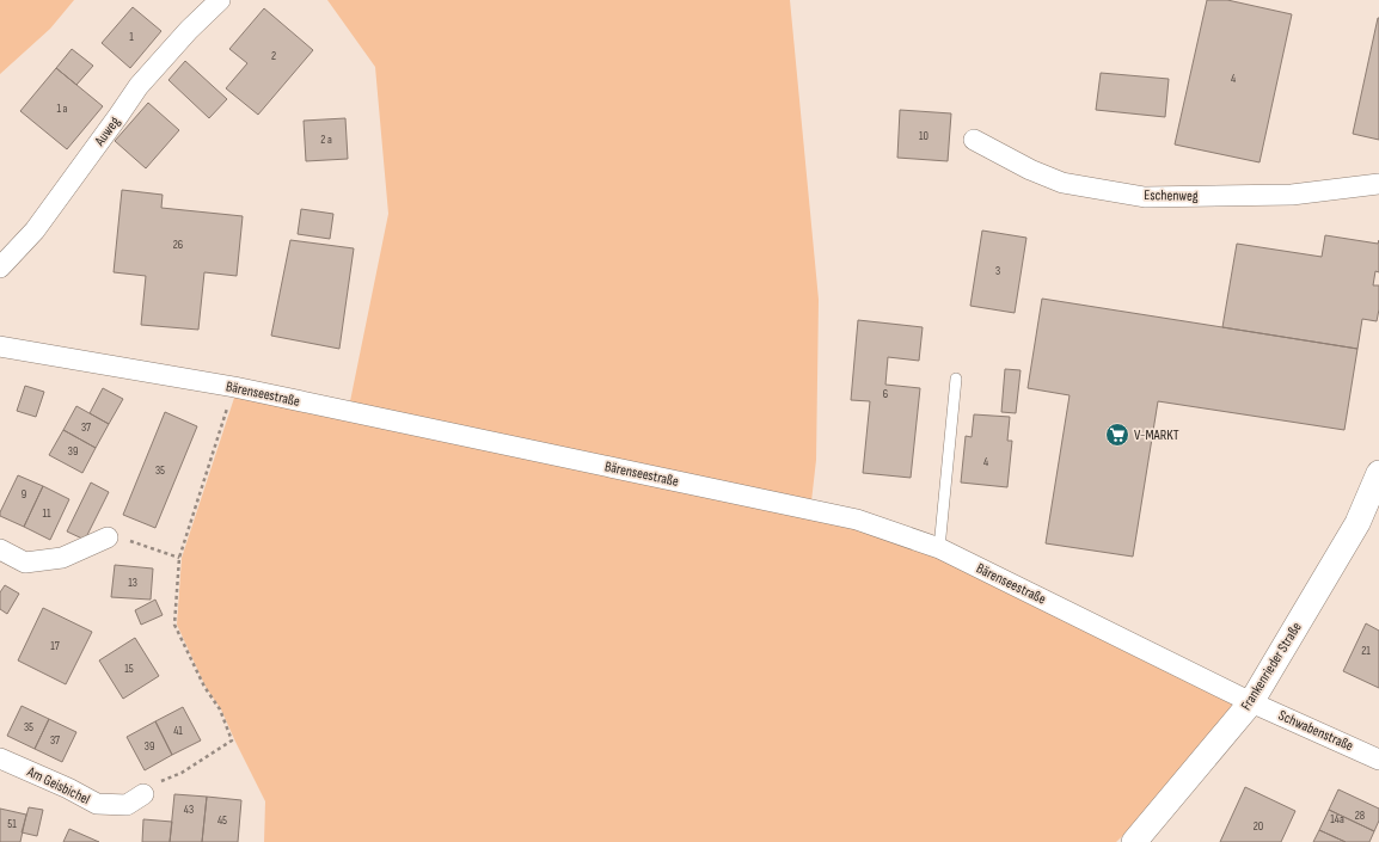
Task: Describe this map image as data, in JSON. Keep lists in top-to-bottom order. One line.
{"streets":{"street":["Auweg","Eschenweg","Bärenseestraße","Frankenrieder Straße","Schwabenstraße","Am Geisbichel"]},"crossings":[["Bärenseestraße","Frankenrieder Straße"],["Bärenseestraße","Schwabenstraße"],["Frankenrieder Straße","Schwabenstraße"]],"places":{"supermarket":["V-MARKT"]},"house_numbers":["1","2","4","1 a","10","2 a","26","3","6","37","39","4","35","9","11","13","17","21","15","35","41","37","39","43","28","14a","45","51","20"]}
